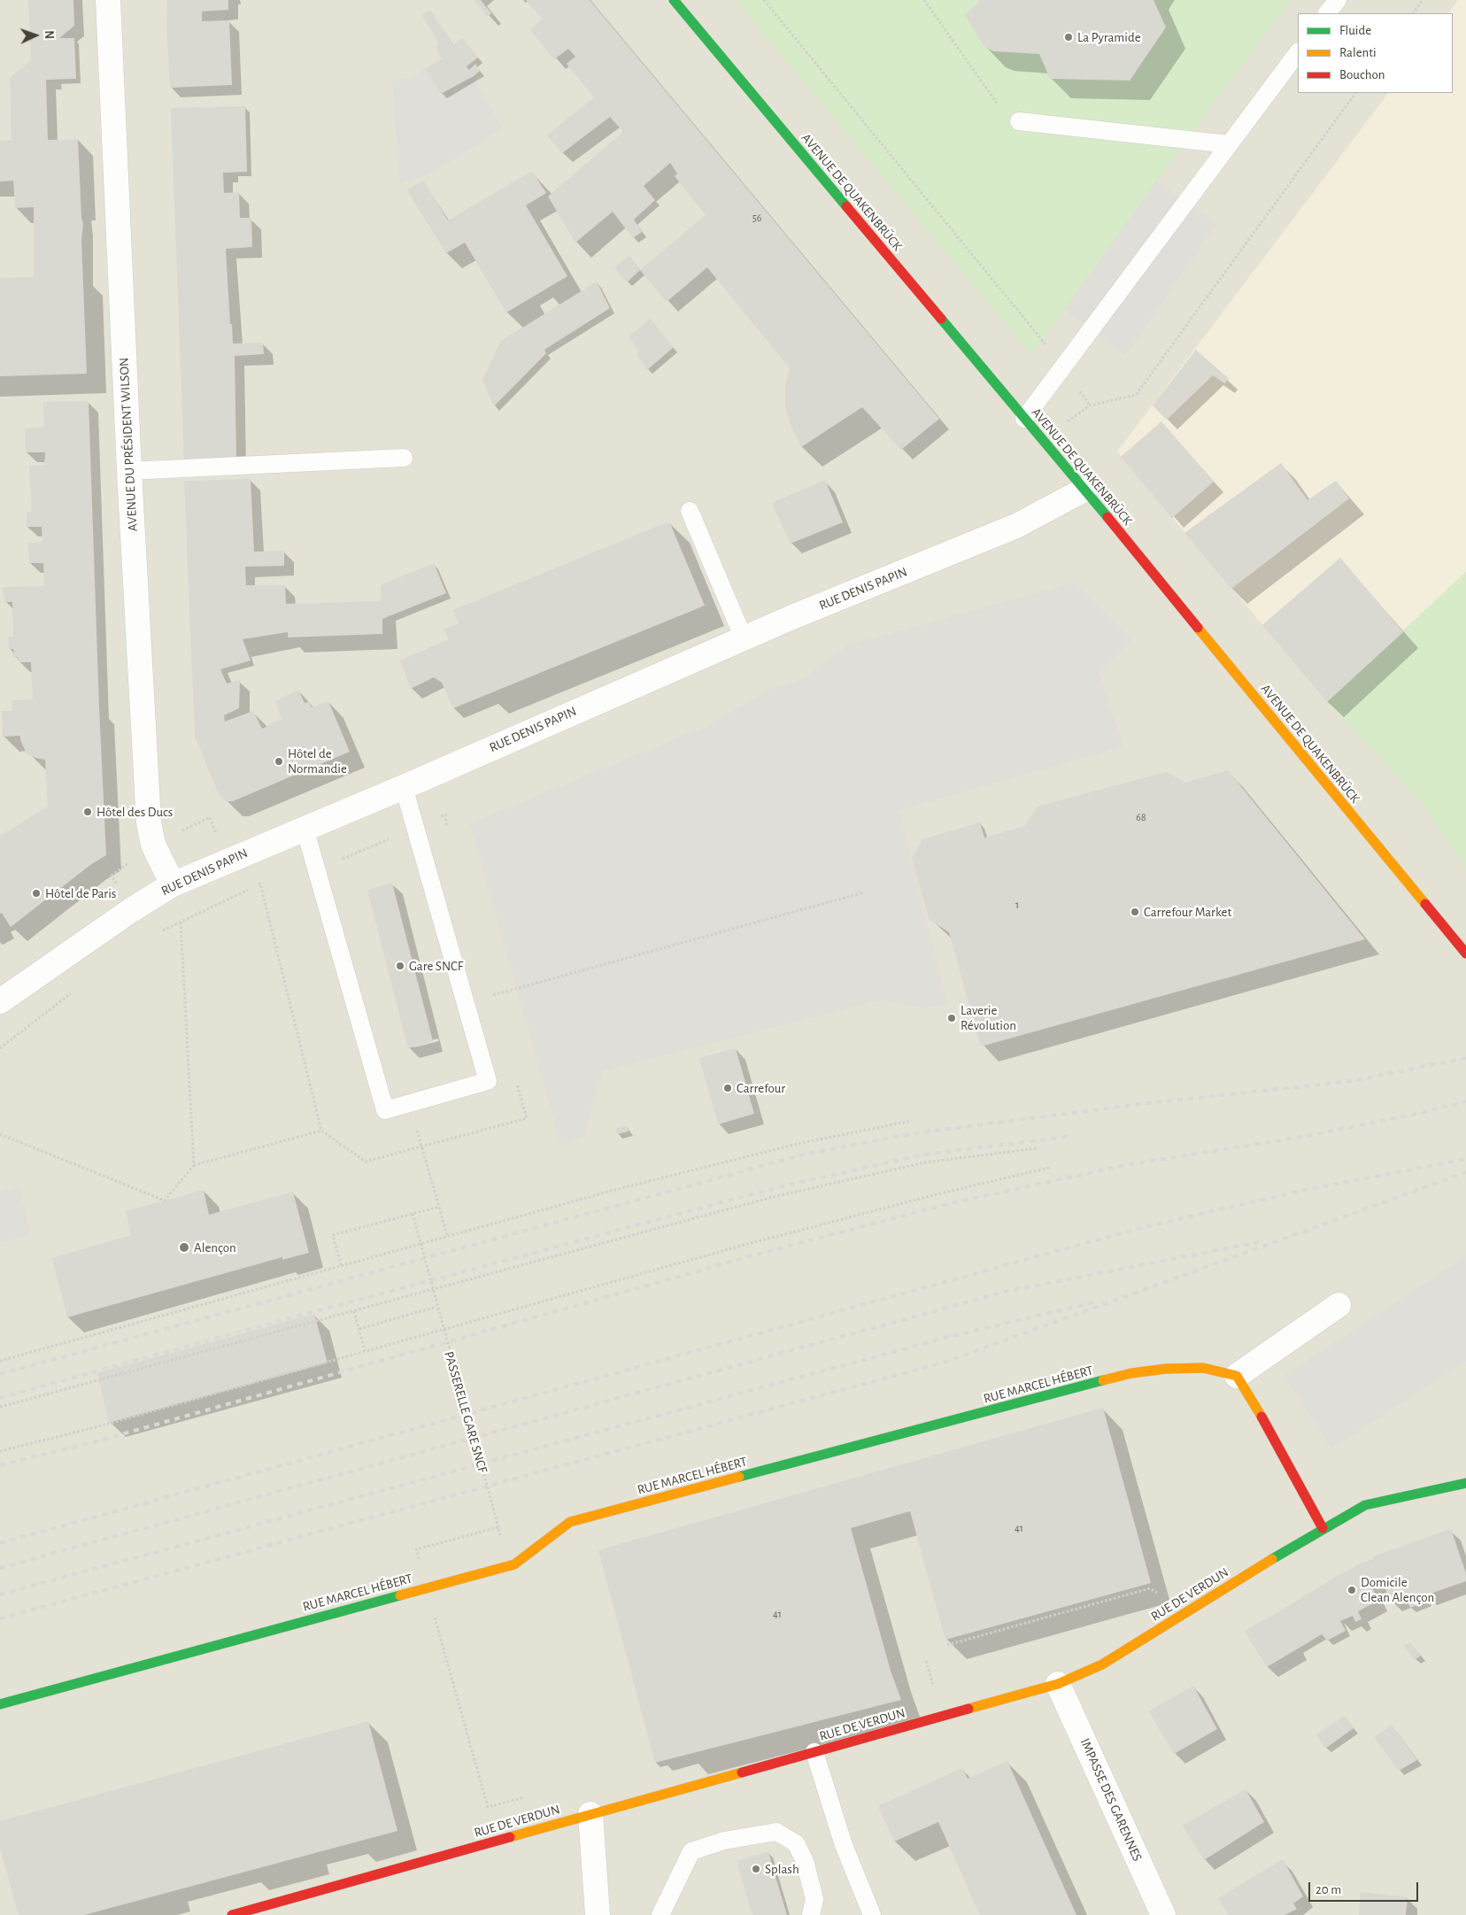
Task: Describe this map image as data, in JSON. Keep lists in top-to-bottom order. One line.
{"streets":{"street":["AVENUE DE QUAKENBRÜCK","AVENUE DU PRÉSIDENT WILSON","RUE DENIS PAPIN","RUE MARCEL HÉBERT","RUE DE VERDUN","IMPASSE DES GARENNES"],"path":["PASSERELLE GARE SNCF"]},"crossings":[["AVENUE DE QUAKENBRÜCK","RUE DENIS PAPIN"],["AVENUE DU PRÉSIDENT WILSON","RUE DENIS PAPIN"],["RUE DE VERDUN","IMPASSE DES GARENNES"]],"places":["La Pyramide","Hôtel de Normandie","Hôtel des Ducs","Hôtel de Paris","Carrefour Market","Gare SNCF","Laverie Révolution","Carrefour","Alençon","Domicile Clean Alençon","Splash"],"house_numbers":["56","68","1","41","41"],"legend":["Fluide","Ralenti","Bouchon"],"scale_bar":"20 m","north":"right"}
